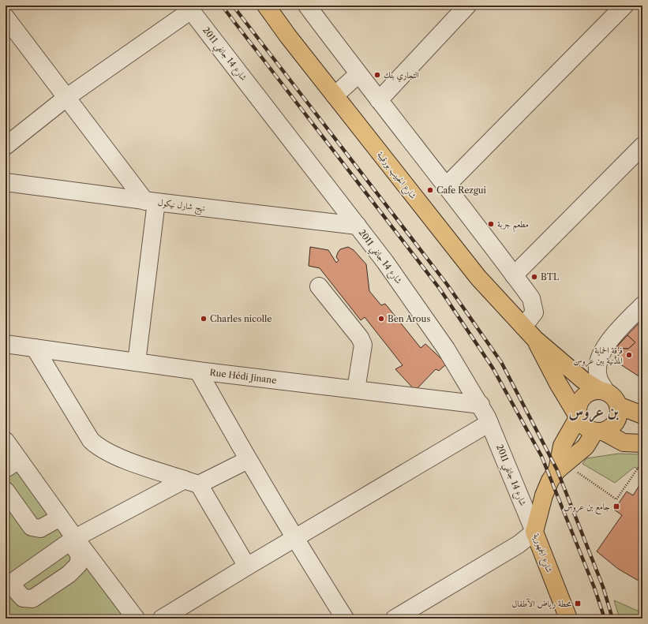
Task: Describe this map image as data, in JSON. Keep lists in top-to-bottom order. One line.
{"streets":{"main road":["شارع الحبيب بورقيبة","شارع الجمهورية"],"street":["شارع 14 جانفي 2011","نهج شارل نيكول","Rue Hédi Jinane"]},"crossings":[["شارع 14 جانفي 2011","نهج شارل نيكول"],["شارع 14 جانفي 2011","Rue Hédi Jinane"],["شارع 14 جانفي 2011","شارع الجمهورية"],["شارع الحبيب بورقيبة","شارع الجمهورية"]],"districts":["بن عروس"],"places":{"other":["التجاري بنك","Cafe Rezgui","مطعم جربة","BTL","Charles nicolle","Ben Arous","فرقة الحماية المدنية ببن عروس"],"transit":["جامع بن عروس","محطة رياض الآطفال"]}}
